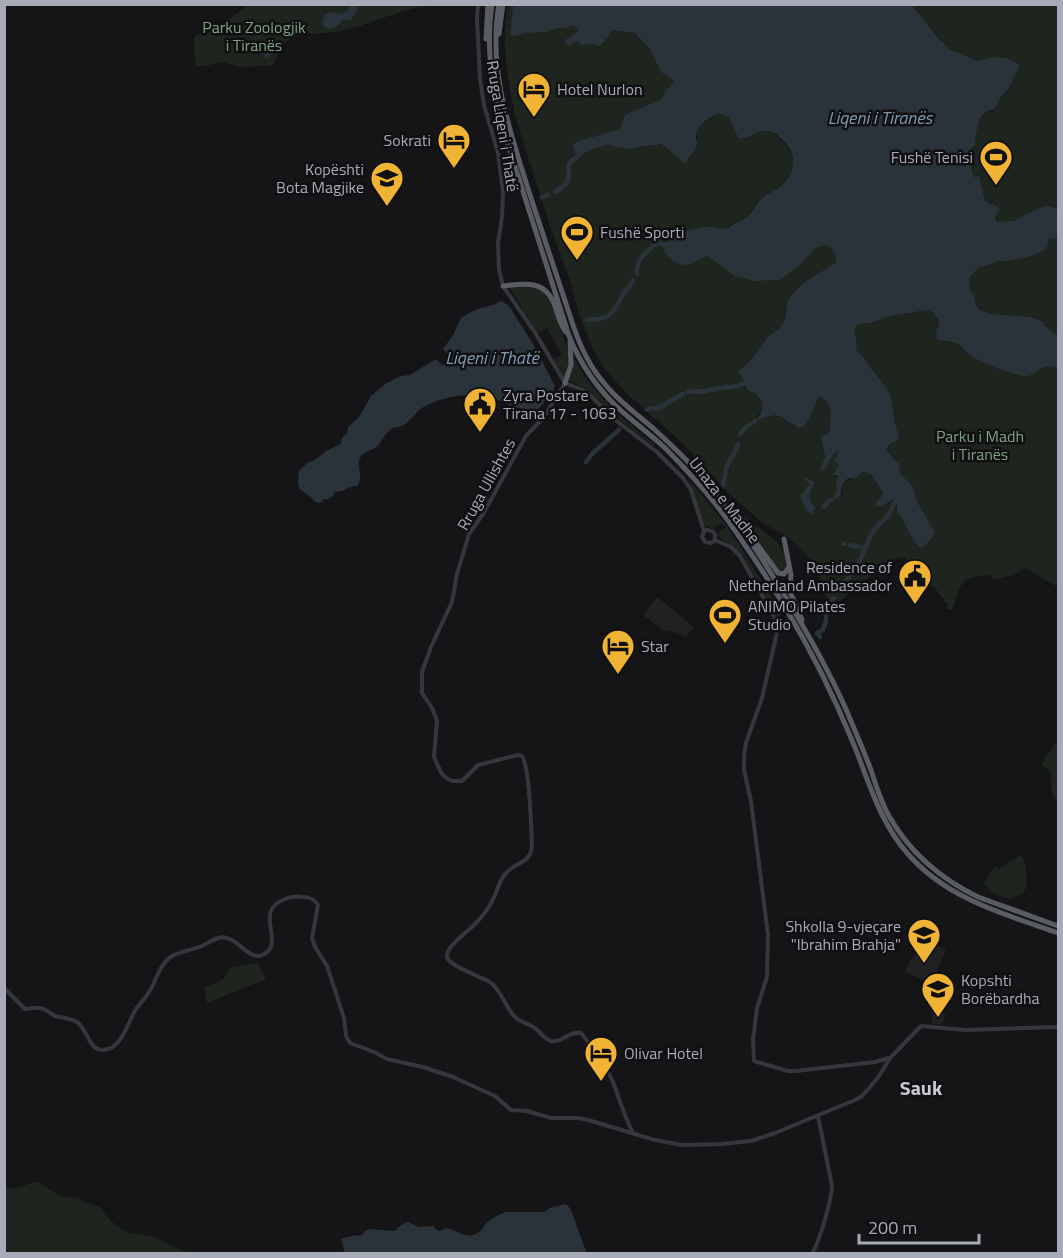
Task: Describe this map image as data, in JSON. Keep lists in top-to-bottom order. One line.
{"streets":{"highway":["Unaza e Madhe"],"street":["Rruga Liqeni i Thatë","Rruga Ullishtes"]},"crossings":[["Rruga Liqeni i Thatë","Rruga Ullishtes"]],"districts":["Sauk"],"water":["Liqeni i Tiranës","Liqeni i Thatë"],"parks":["Parku Zoologjik i Tiranës","Parku i Madh i Tiranës"],"places":{"hotel":["Hotel Nurlon","Sokrati","Star","Olivar Hotel"],"sports":["Fushë Tenisi","Fushë Sporti","ANIMO Pilates Studio"],"school or university":["Kopështi Bota Magjike","Shkolla 9-vjeçare \"Ibrahim Brahja\"","Kopshti Borëbardha"],"public building":["Zyra Postare Tirana 17 - 1063","Residence of Netherland Ambassador"]},"scale_bar":"200 m"}
